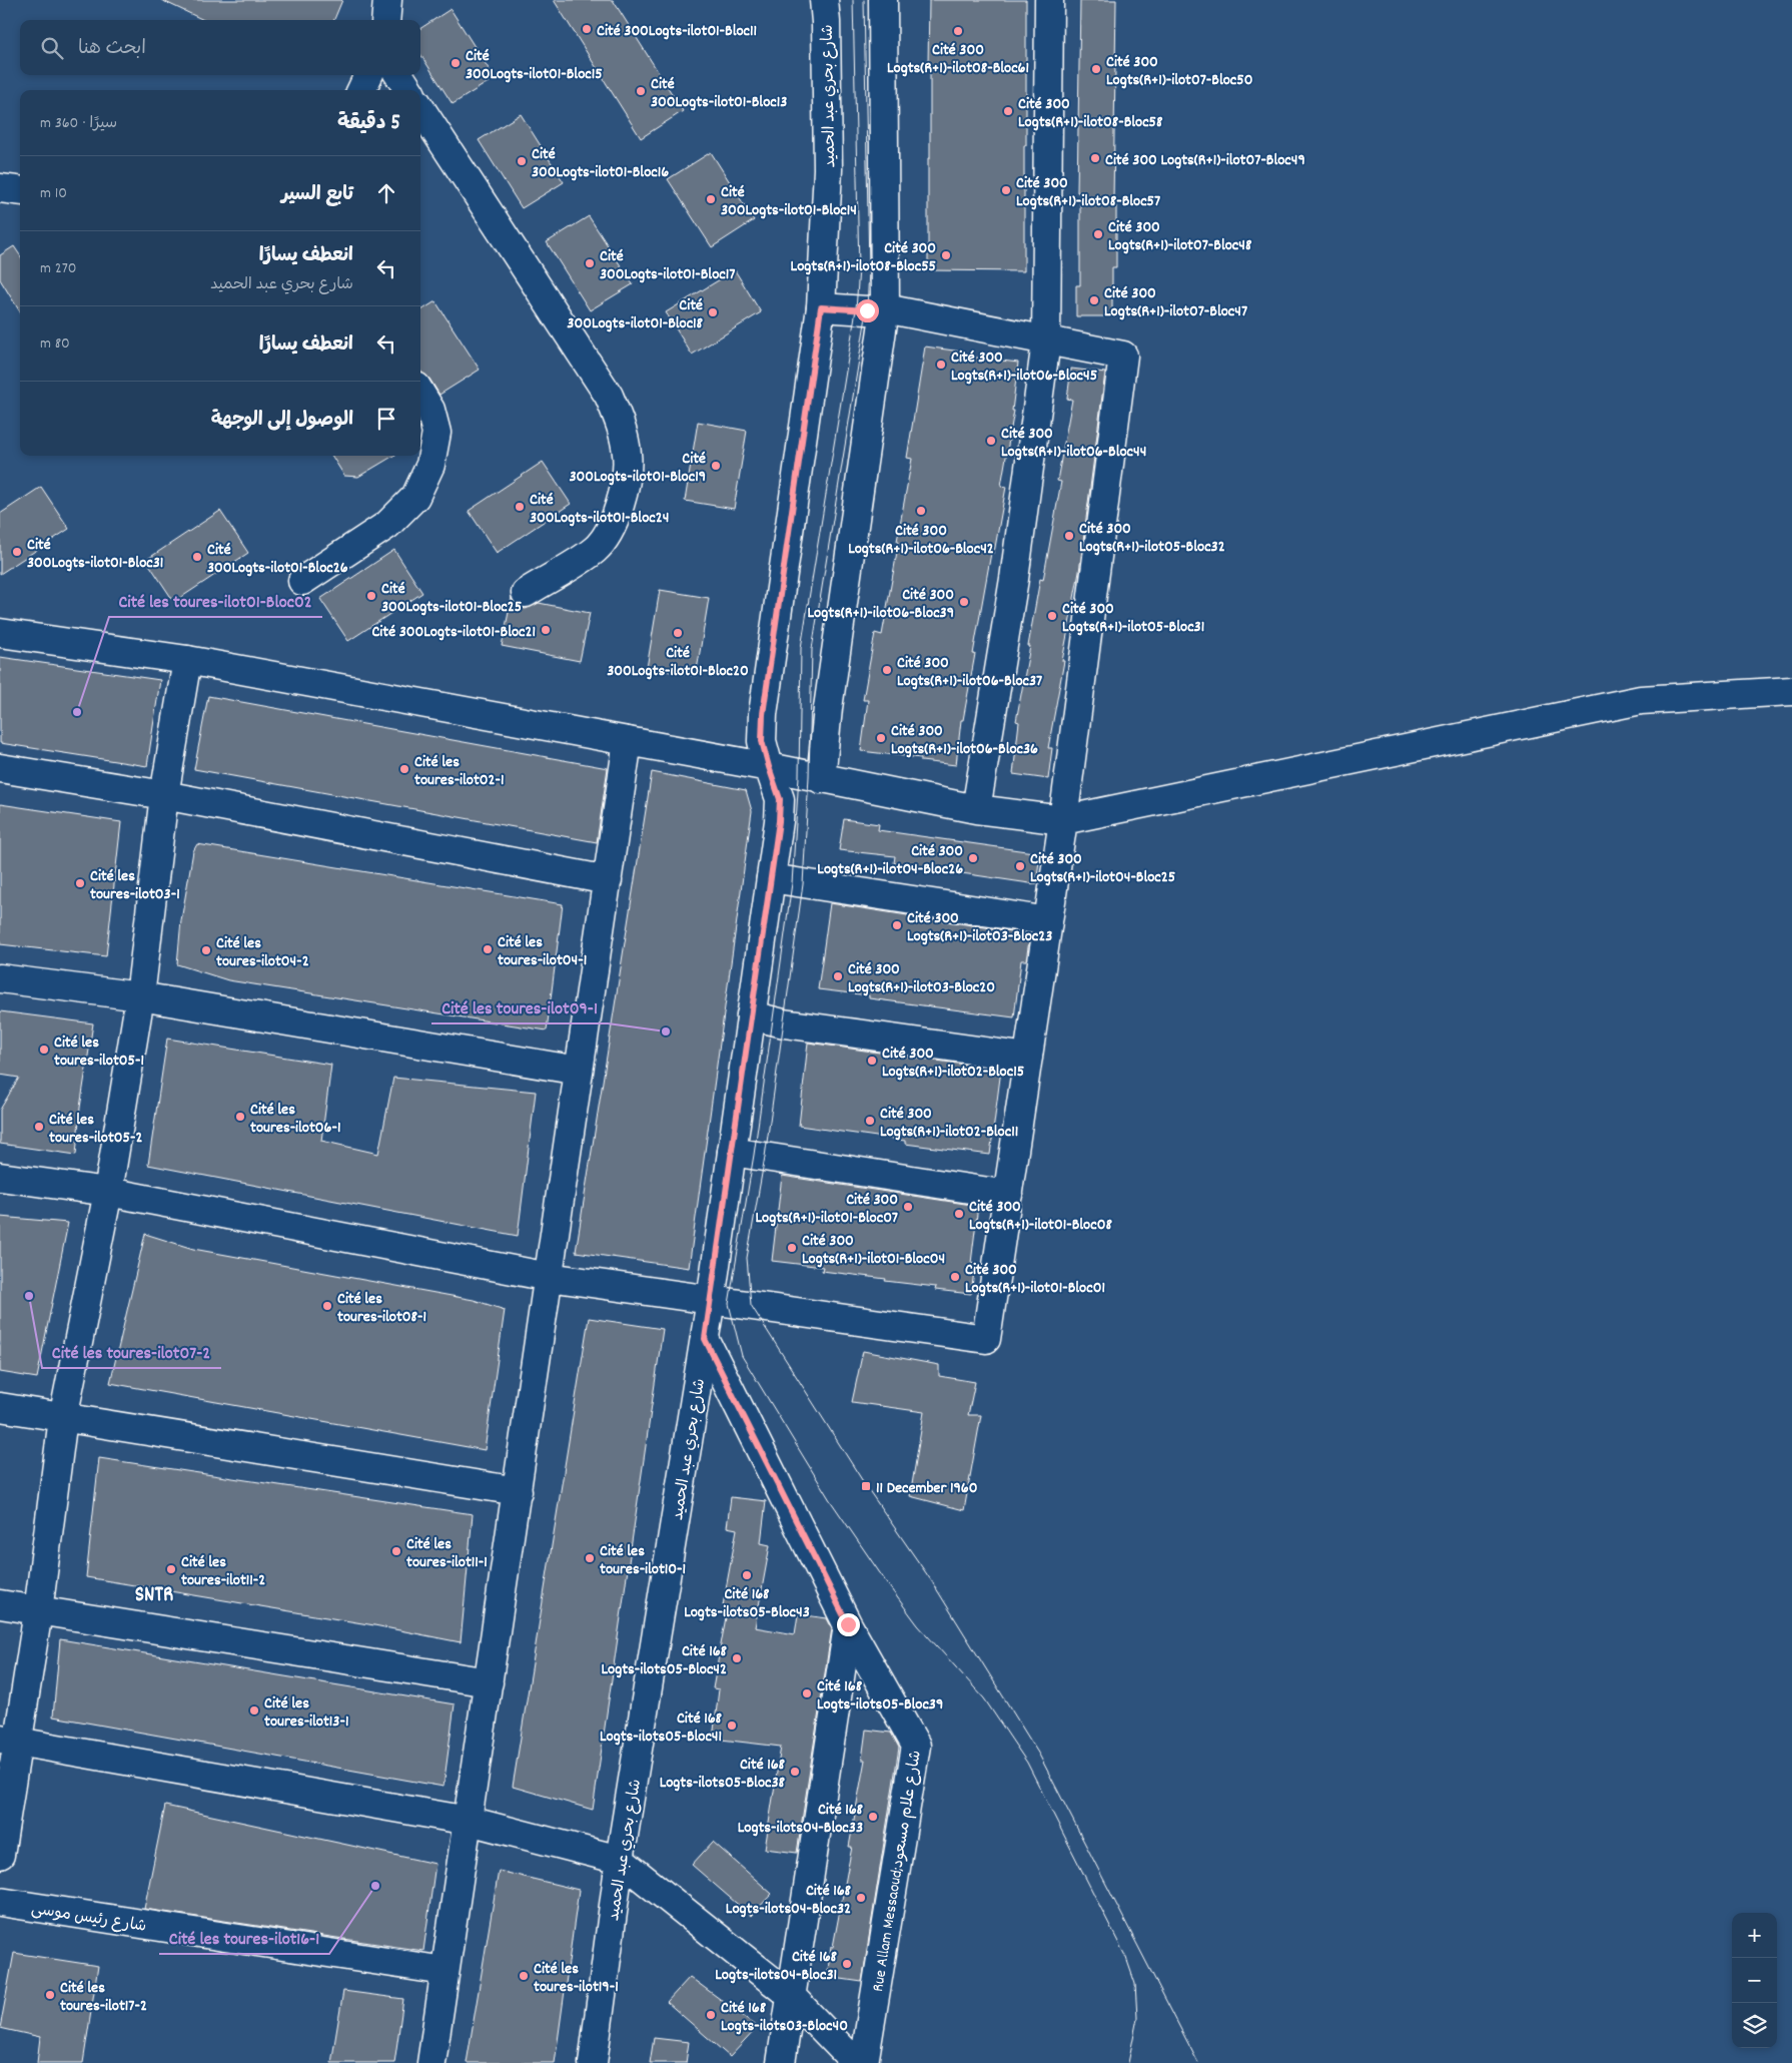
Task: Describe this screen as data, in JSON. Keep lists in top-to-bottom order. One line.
{"streets":{"street":["شارع بحري عبد الحميد","Rue Allam Messaoud;شارع علام مسعود","شارع رئيس موسى"]},"crossings":[["شارع بحري عبد الحميد","Rue Allam Messaoud;شارع علام مسعود"]],"districts":["SNTR"],"places":{"other":["Cité 300Logts-ilot01-Bloc11","Cité 300 Logts(R+1)-ilot08-Bloc61","Cité 300Logts-ilot01-Bloc15","Cité 300 Logts(R+1)-ilot07-Bloc50","Cité 300Logts-ilot01-Bloc13","Cité 300 Logts(R+1)-ilot08-Bloc58","Cité 300 Logts(R+1)-ilot07-Bloc49","Cité 300Logts-ilot01-Bloc16","Cité 300 Logts(R+1)-ilot08-Bloc57","Cité 300Logts-ilot01-Bloc14","Cité 300 Logts(R+1)-ilot07-Bloc48","Cité 300 Logts(R+1)-ilot08-Bloc55","Cité 300Logts-ilot01-Bloc17","Cité 300 Logts(R+1)-ilot07-Bloc47","Cité 300Logts-ilot01-Bloc18","Cité 300 Logts(R+1)-ilot06-Bloc45","Cité 300 Logts(R+1)-ilot06-Bloc44","Cité 300Logts-ilot01-Bloc19","Cité 300Logts-ilot01-Bloc24","Cité 300 Logts(R+1)-ilot06-Bloc42","Cité 300 Logts(R+1)-ilot05-Bloc32","Cité 300Logts-ilot01-Bloc31","Cité 300Logts-ilot01-Bloc26","Cité 300Logts-ilot01-Bloc25","Cité 300 Logts(R+1)-ilot06-Bloc39","Cité 300 Logts(R+1)-ilot05-Bloc31","Cité 300Logts-ilot01-Bloc21","Cité 300Logts-ilot01-Bloc20","Cité 300 Logts(R+1)-ilot06-Bloc37","Cité les toures-ilot01-Bloc02","Cité 300 Logts(R+1)-ilot06-Bloc36","Cité les toures-ilot02-1","Cité 300 Logts(R+1)-ilot04-Bloc26","Cité 300 Logts(R+1)-ilot04-Bloc25","Cité les toures-ilot03-1","Cité 300 Logts(R+1)-ilot03-Bloc23","Cité les toures-ilot04-1","Cité les toures-ilot04-2","Cité 300 Logts(R+1)-ilot03-Bloc20","Cité les toures-ilot09-1","Cité les toures-ilot05-1","Cité 300 Logts(R+1)-ilot02-Bloc15","Cité les toures-ilot06-1","Cité 300 Logts(R+1)-ilot02-Bloc11","Cité les toures-ilot05-2","Cité 300 Logts(R+1)-ilot01-Bloc07","Cité 300 Logts(R+1)-ilot01-Bloc08","Cité 300 Logts(R+1)-ilot01-Bloc04","Cité 300 Logts(R+1)-ilot01-Bloc01","Cité les toures-ilot07-2","Cité les toures-ilot08-1","Cité les toures-ilot11-1","Cité les toures-ilot10-1","Cité les toures-ilot11-2","Cité 168 Logts-ilots05-Bloc43","Cité 168 Logts-ilots05-Bloc42","Cité 168 Logts-ilots05-Bloc39","Cité les toures-ilot13-1","Cité 168 Logts-ilots05-Bloc41","Cité 168 Logts-ilots05-Bloc38","Cité 168 Logts-ilots04-Bloc33","Cité les toures-ilot16-1","Cité 168 Logts-ilots04-Bloc32","Cité 168 Logts-ilots04-Bloc31","Cité les toures-ilot19-1","Cité les toures-ilot17-2","Cité 168 Logts-ilots03-Bloc40"],"transit":["11 December 1960"]},"page":{"search":"ابحث هنا","heading":["5 دقيقة","سيرًا · 360 m"],"list":[["تابع السير","10 m"],["انعطف يسارًا","شارع بحري عبد الحميد","270 m"],["انعطف يسارًا","80 m"],"الوصول إلى الوجهة"],"map_buttons":["+","−"]}}
